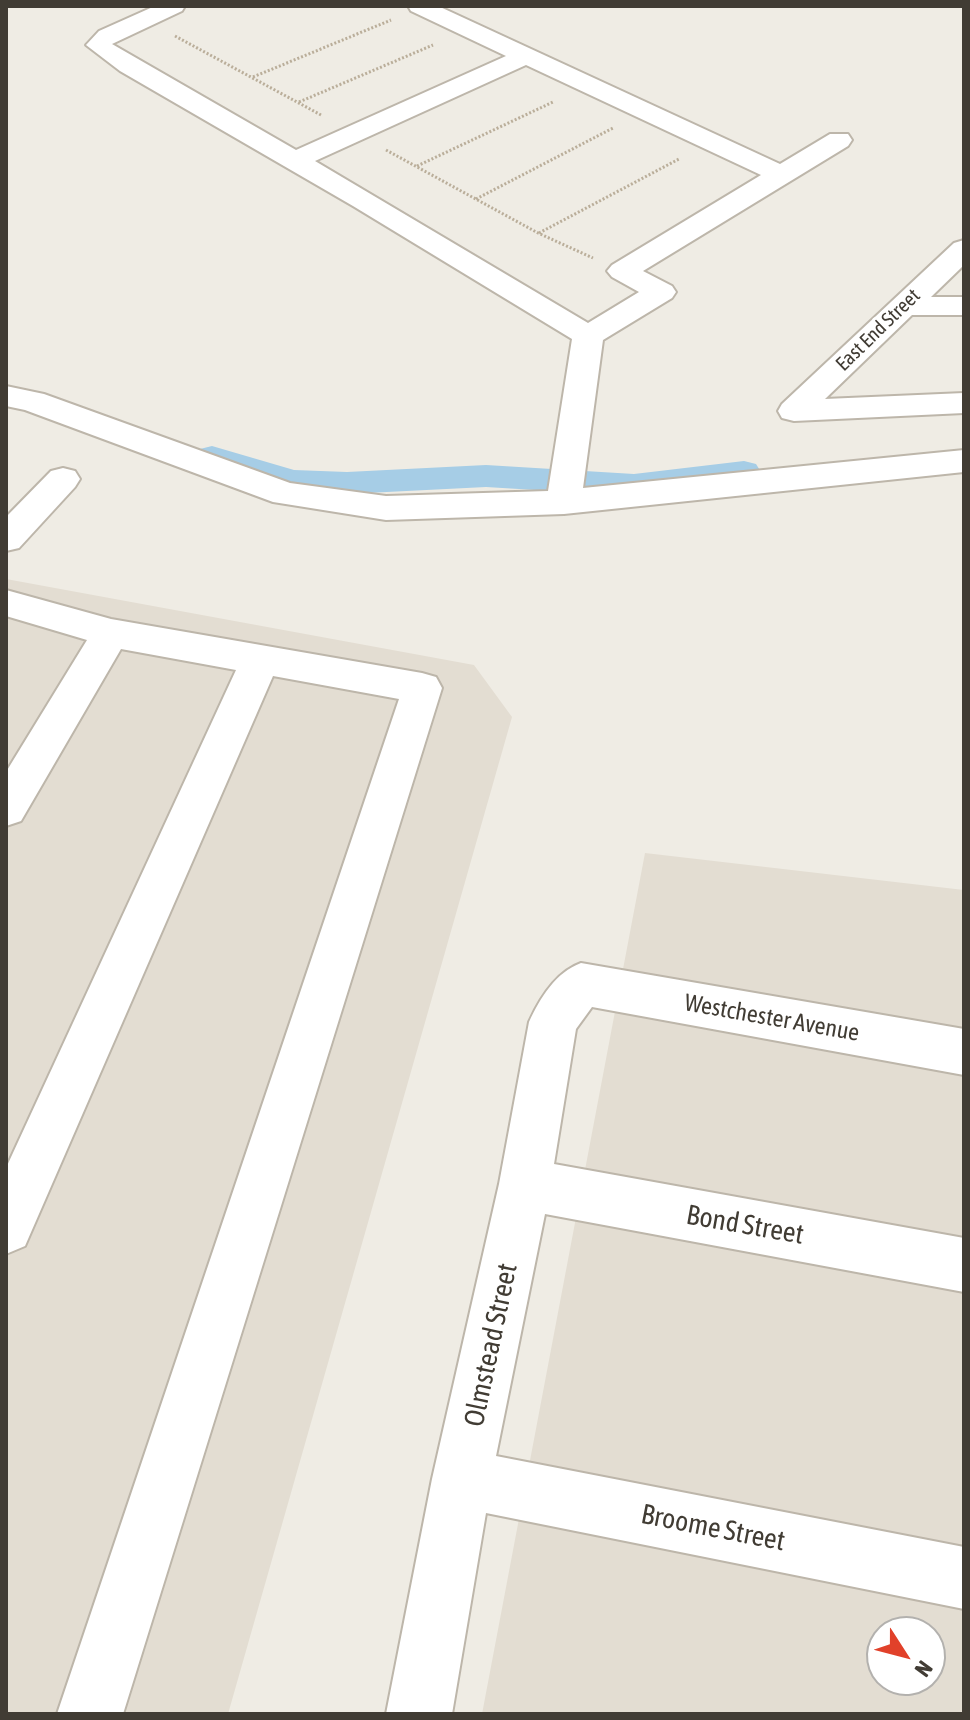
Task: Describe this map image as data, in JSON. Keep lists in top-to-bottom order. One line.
{"streets":{"street":["East End Street","Westchester Avenue","Bond Street","Olmstead Street","Broome Street"]},"crossings":[["Westchester Avenue","Olmstead Street"],["Bond Street","Olmstead Street"],["Olmstead Street","Broome Street"]],"north":"bottom right"}
